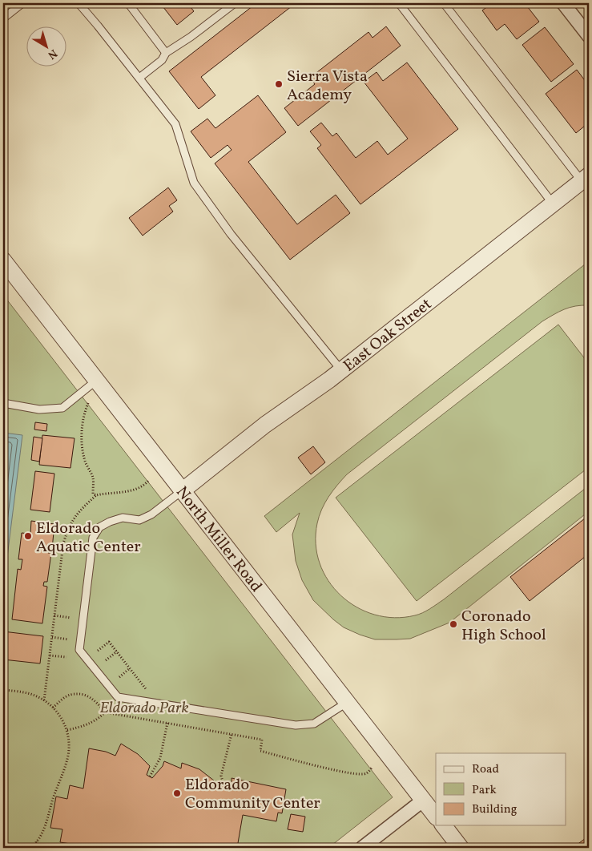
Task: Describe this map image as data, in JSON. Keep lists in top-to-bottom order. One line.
{"streets":{"street":["East Oak Street","North Miller Road"]},"crossings":[["East Oak Street","North Miller Road"]],"parks":["Eldorado Park"],"places":["Sierra Vista Academy","Eldorado Aquatic Center","Coronado High School","Eldorado Community Center"],"legend":["Road","Park","Building"],"north":"bottom right"}
